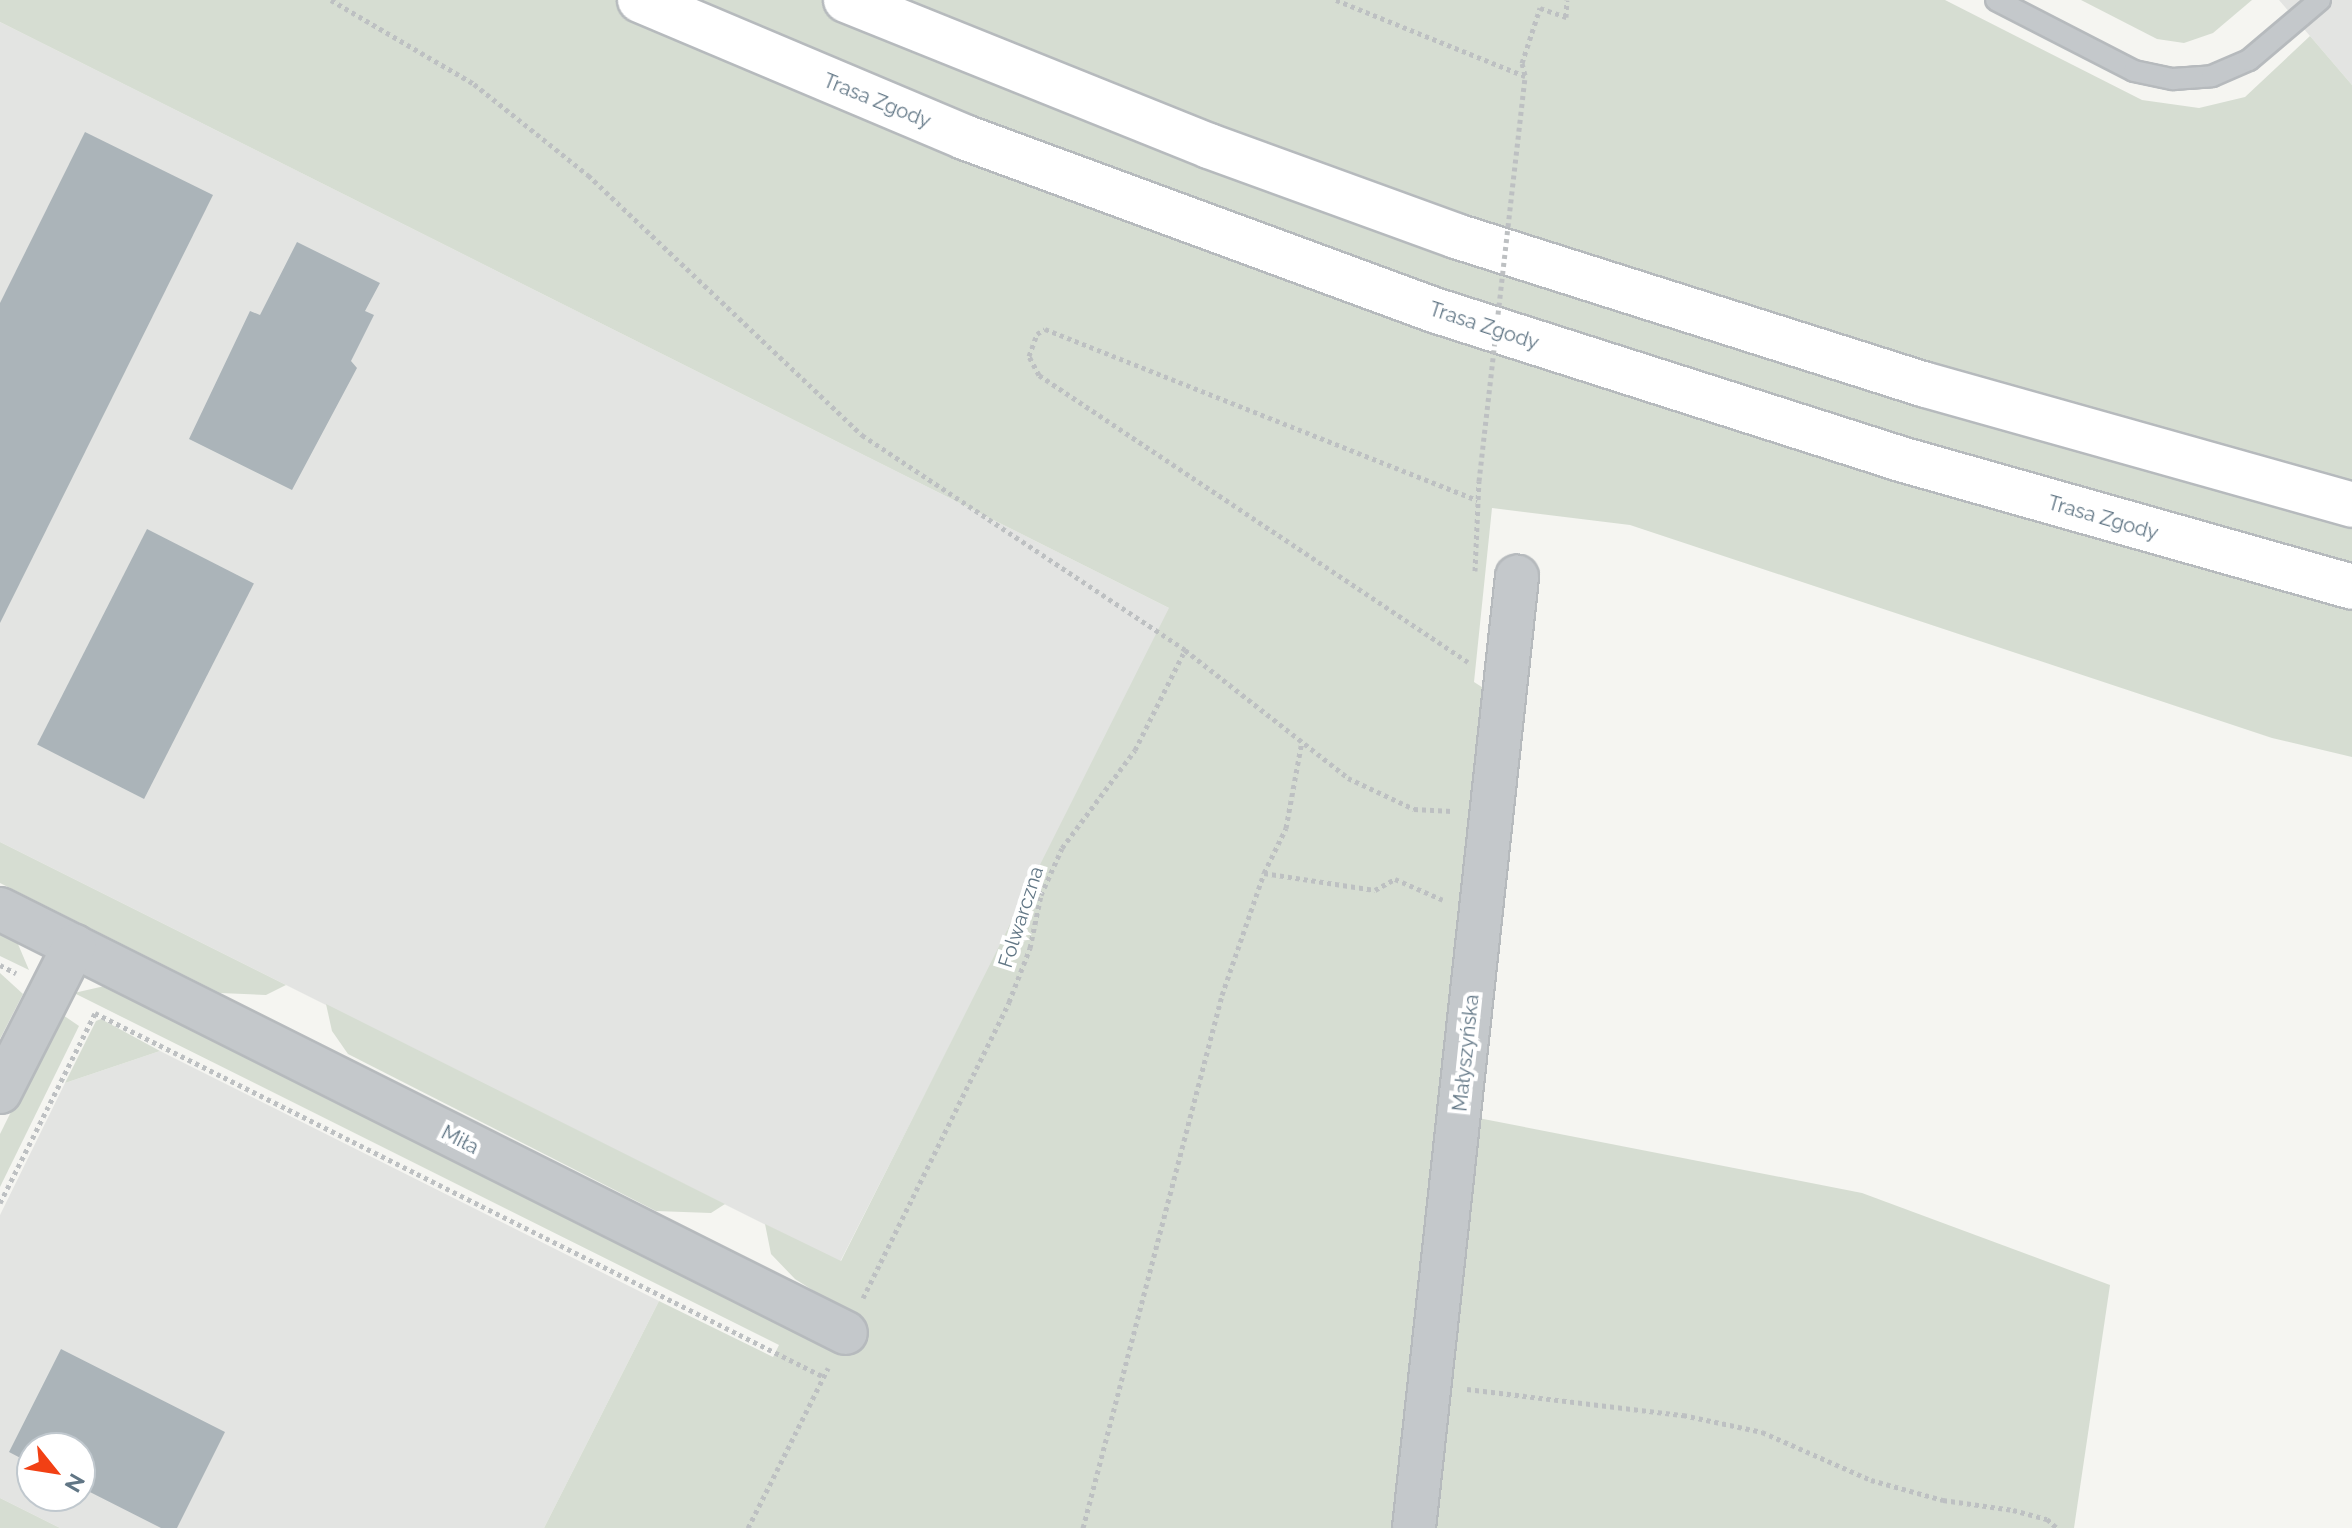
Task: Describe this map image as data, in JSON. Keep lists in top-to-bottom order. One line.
{"streets":{"highway":["Trasa Zgody"],"street":["Małyszyńska","Miła"],"path":["Folwarczna"]},"crossings":[["Folwarczna","Miła"]],"north":"bottom right"}
